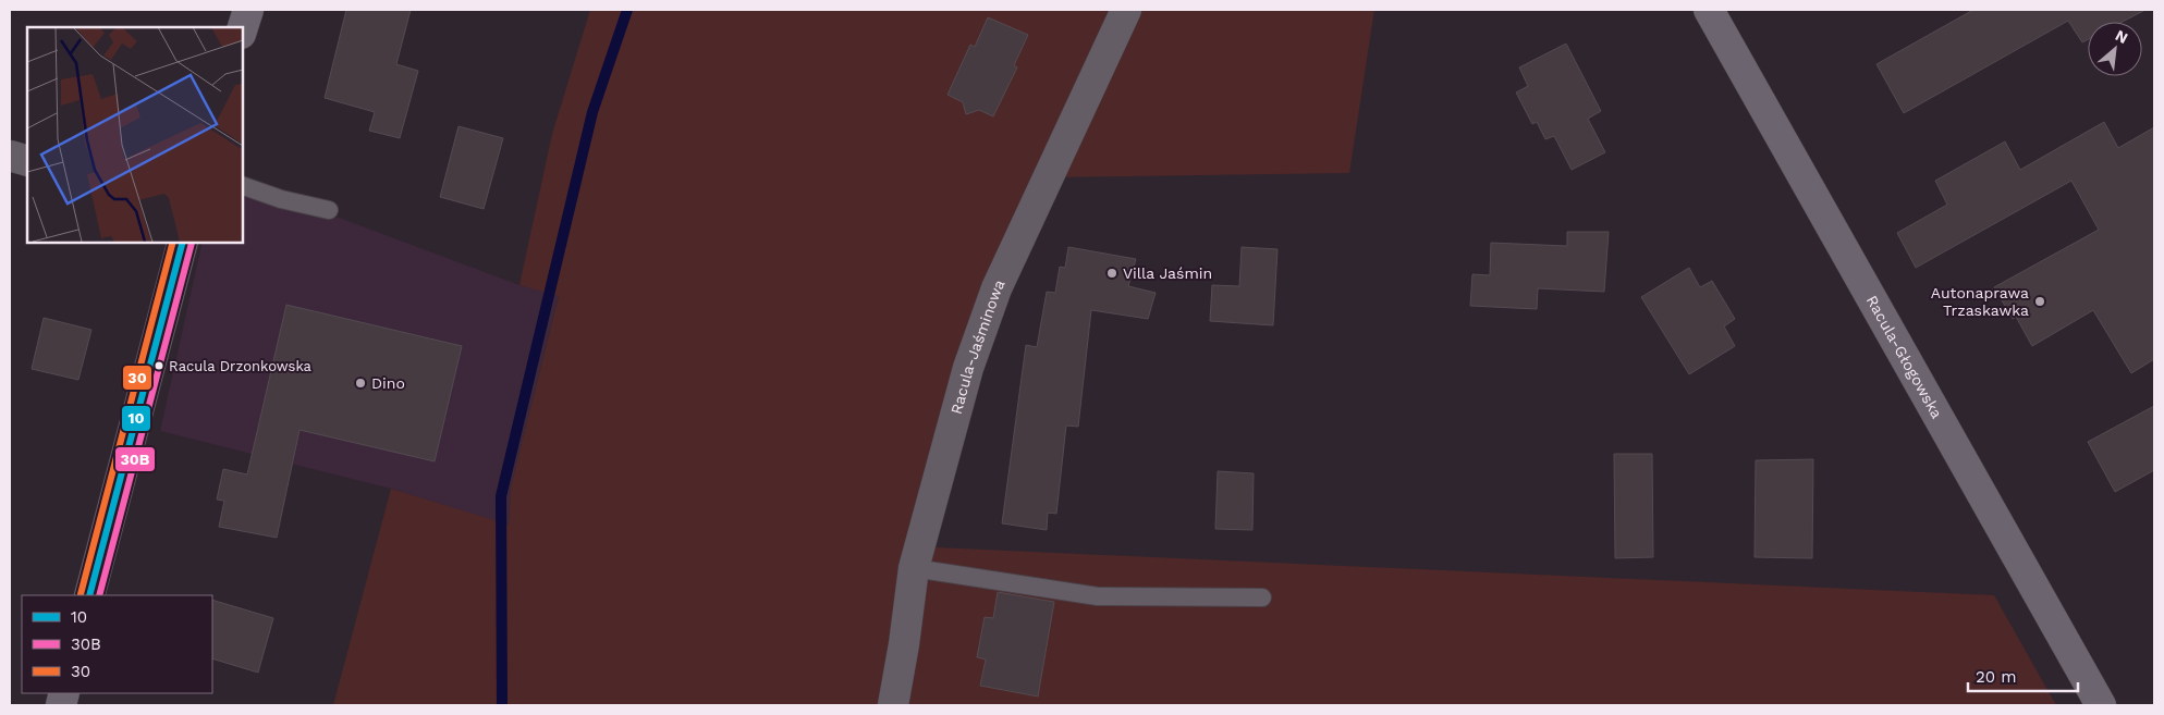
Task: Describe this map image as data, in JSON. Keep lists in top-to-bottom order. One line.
{"streets":{"street":["Racula-Jaśminowa","Racula-Głogowska"]},"places":["Villa Jaśmin","Autonaprawa Trzaskawka","Racula Drzonkowska","Dino"],"lines":["transit line 10","transit line 30","transit line 30B"],"legend":["10","30B","30"],"scale_bar":"20 m","north":"top right"}
